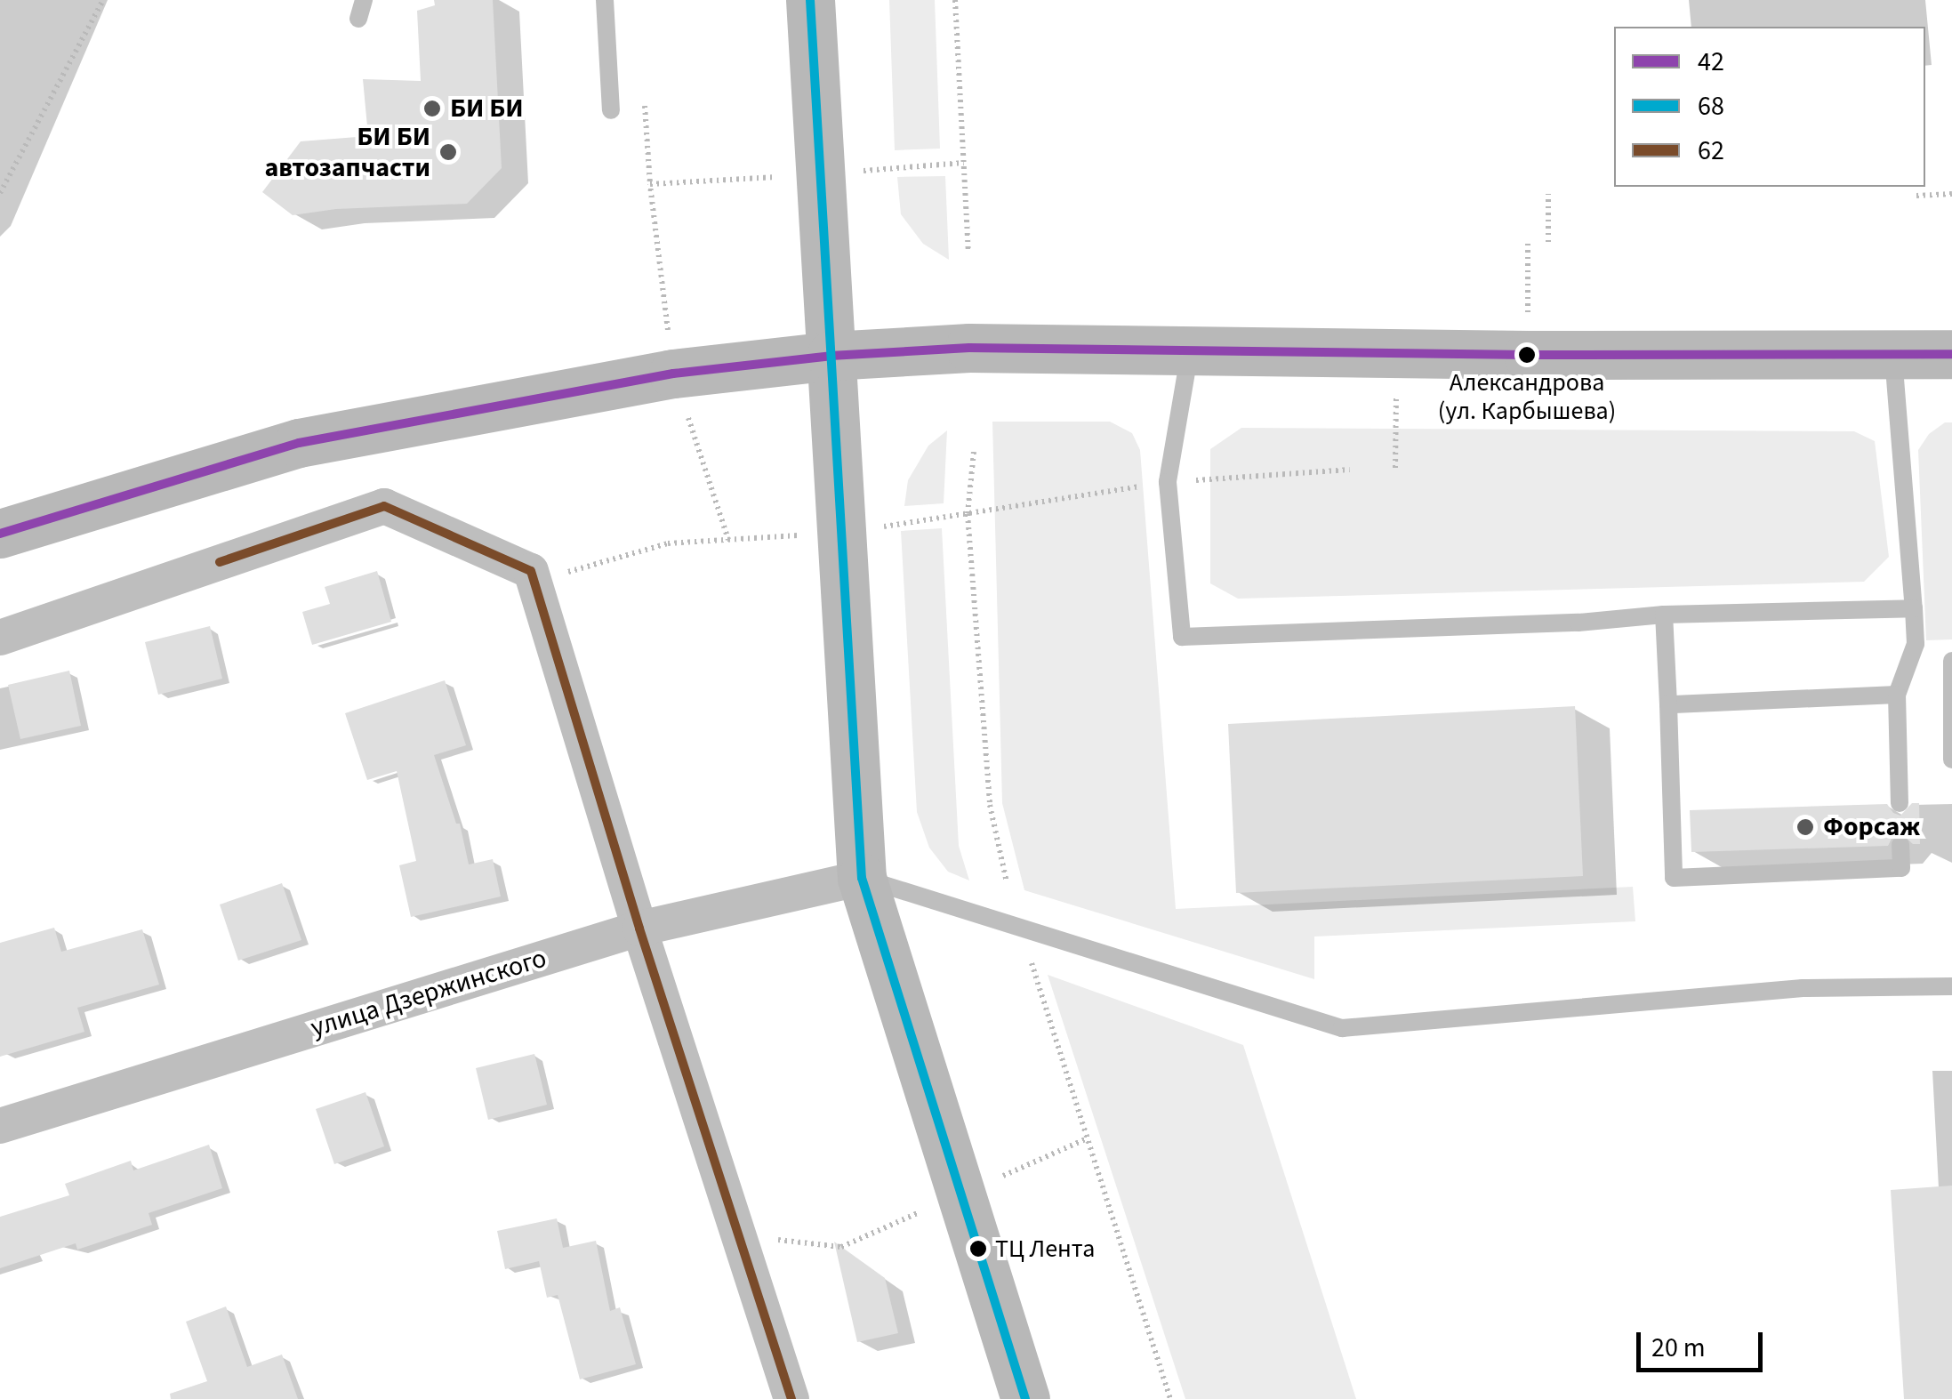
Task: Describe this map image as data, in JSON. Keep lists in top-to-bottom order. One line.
{"streets":{"street":["улица Дзержинского"]},"places":["БИ БИ","БИ БИ автозапчасти","Александрова (ул. Карбышева)","Форсаж","ТЦ Лента"],"lines":["transit line 68","transit line 42","transit line 62"],"legend":["42","68","62"],"scale_bar":"20 m"}
